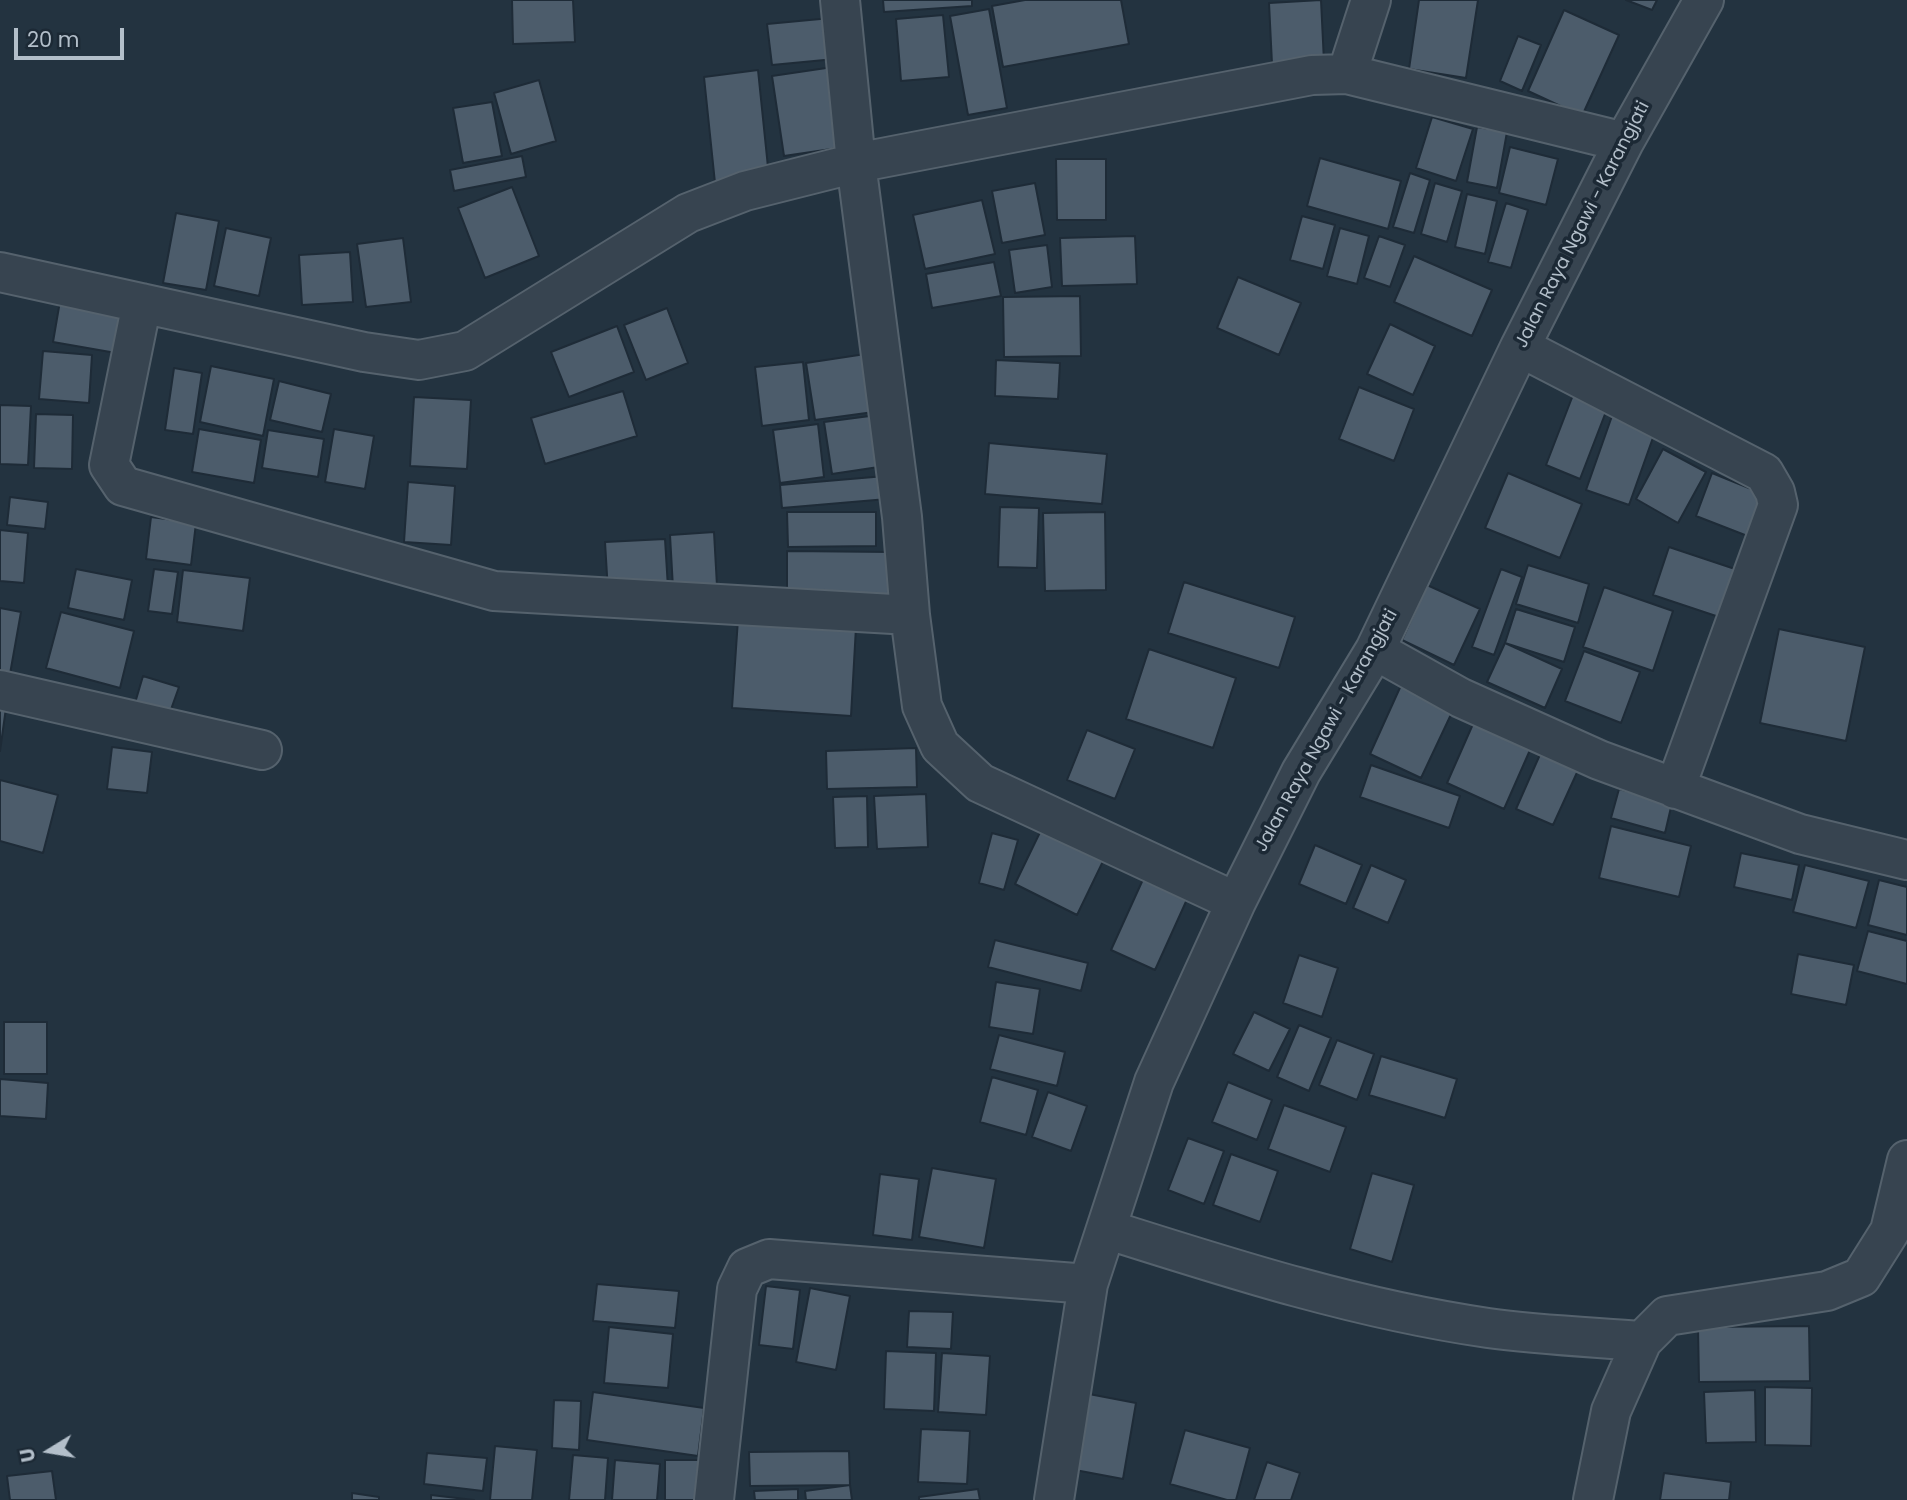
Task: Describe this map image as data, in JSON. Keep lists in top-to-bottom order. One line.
{"streets":{"street":["Jalan Raya Ngawi - Karangjati"]},"scale_bar":"20 m","north":"left"}
